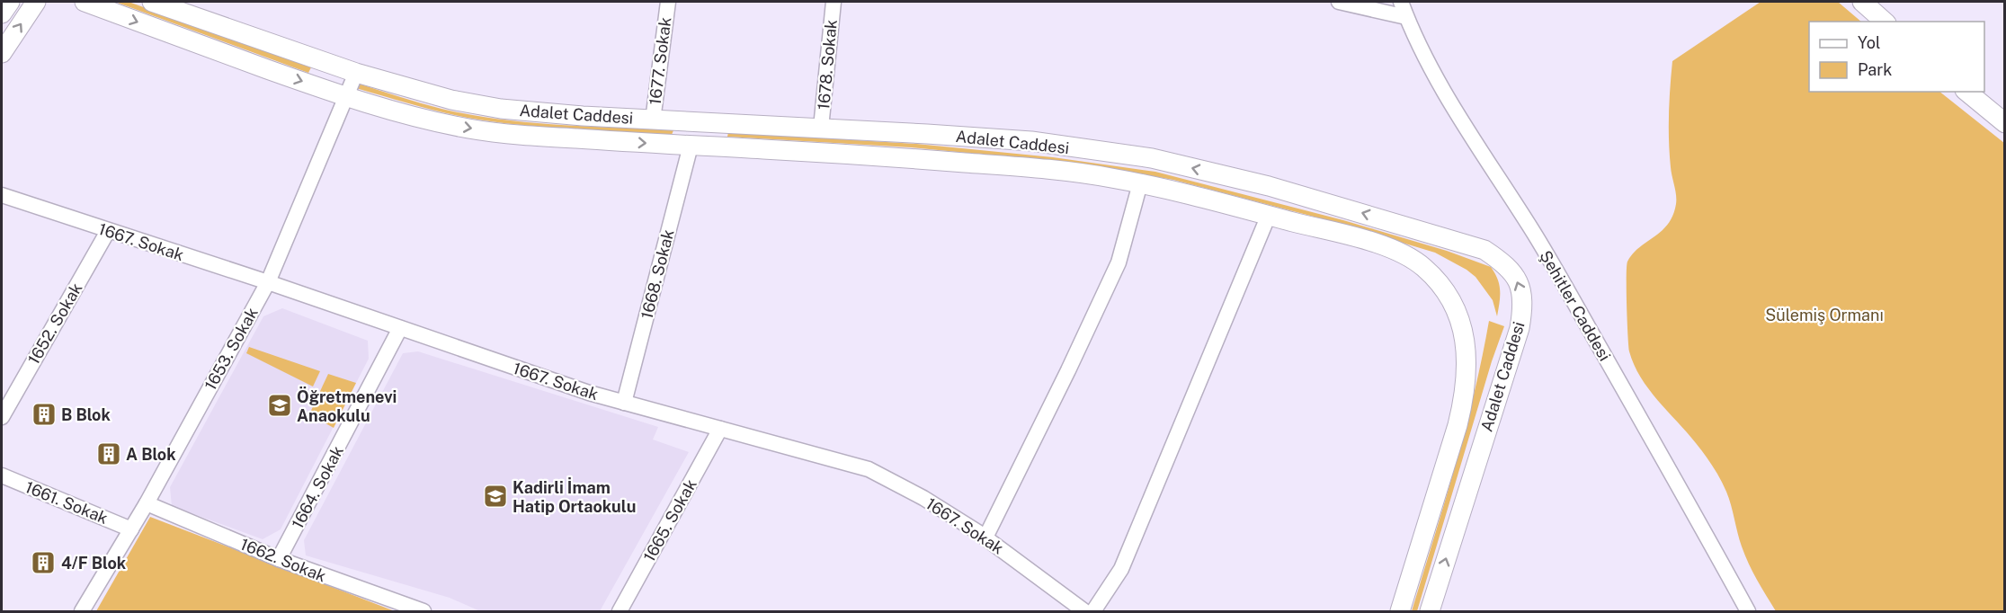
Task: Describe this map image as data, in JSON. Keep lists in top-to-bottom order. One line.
{"streets":{"street":["1677. Sokak","1678. Sokak","Adalet Caddesi","1667. Sokak","1668. Sokak","Şehitler Caddesi","1652. Sokak","1653. Sokak","1664. Sokak","1661. Sokak","1665. Sokak","1662. Sokak"]},"crossings":[["1677. Sokak","Adalet Caddesi"],["1678. Sokak","Adalet Caddesi"],["Adalet Caddesi","1653. Sokak"],["1667. Sokak","1668. Sokak"],["1667. Sokak","1652. Sokak"],["1667. Sokak","1653. Sokak"],["1667. Sokak","1664. Sokak"],["1667. Sokak","1665. Sokak"],["1653. Sokak","1661. Sokak"],["1653. Sokak","1662. Sokak"],["1664. Sokak","1662. Sokak"]],"parks":["Sülemiş Ormanı"],"places":{"school or university":["Öğretmenevi Anaokulu","Kadirli İmam Hatip Ortaokulu"],"building":["B Blok","A Blok","4/F Blok"]},"legend":["Yol","Park"]}
